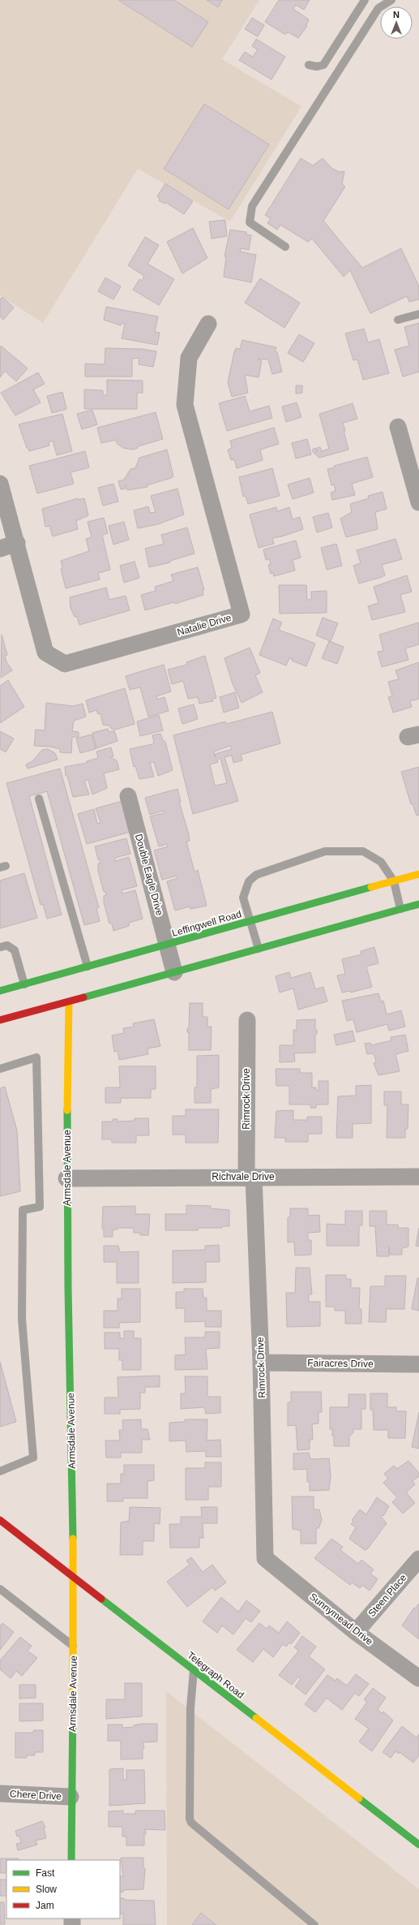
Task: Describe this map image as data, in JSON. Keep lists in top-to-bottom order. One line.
{"streets":{"main road":["Leffingwell Road","Armsdale Avenue","Telegraph Road"],"street":["Natalie Drive","Double Eagle Drive","Rimrock Drive","Richvale Drive","Fairacres Drive","Steen Place","Sunnymead Drive","Chere Drive"]},"crossings":[["Double Eagle Drive","Leffingwell Road"],["Rimrock Drive","Richvale Drive"],["Rimrock Drive","Fairacres Drive"],["Rimrock Drive","Sunnymead Drive"],["Armsdale Avenue","Richvale Drive"],["Armsdale Avenue","Telegraph Road"],["Armsdale Avenue","Chere Drive"],["Steen Place","Sunnymead Drive"]],"legend":["Fast","Slow","Jam"],"north":"top"}
